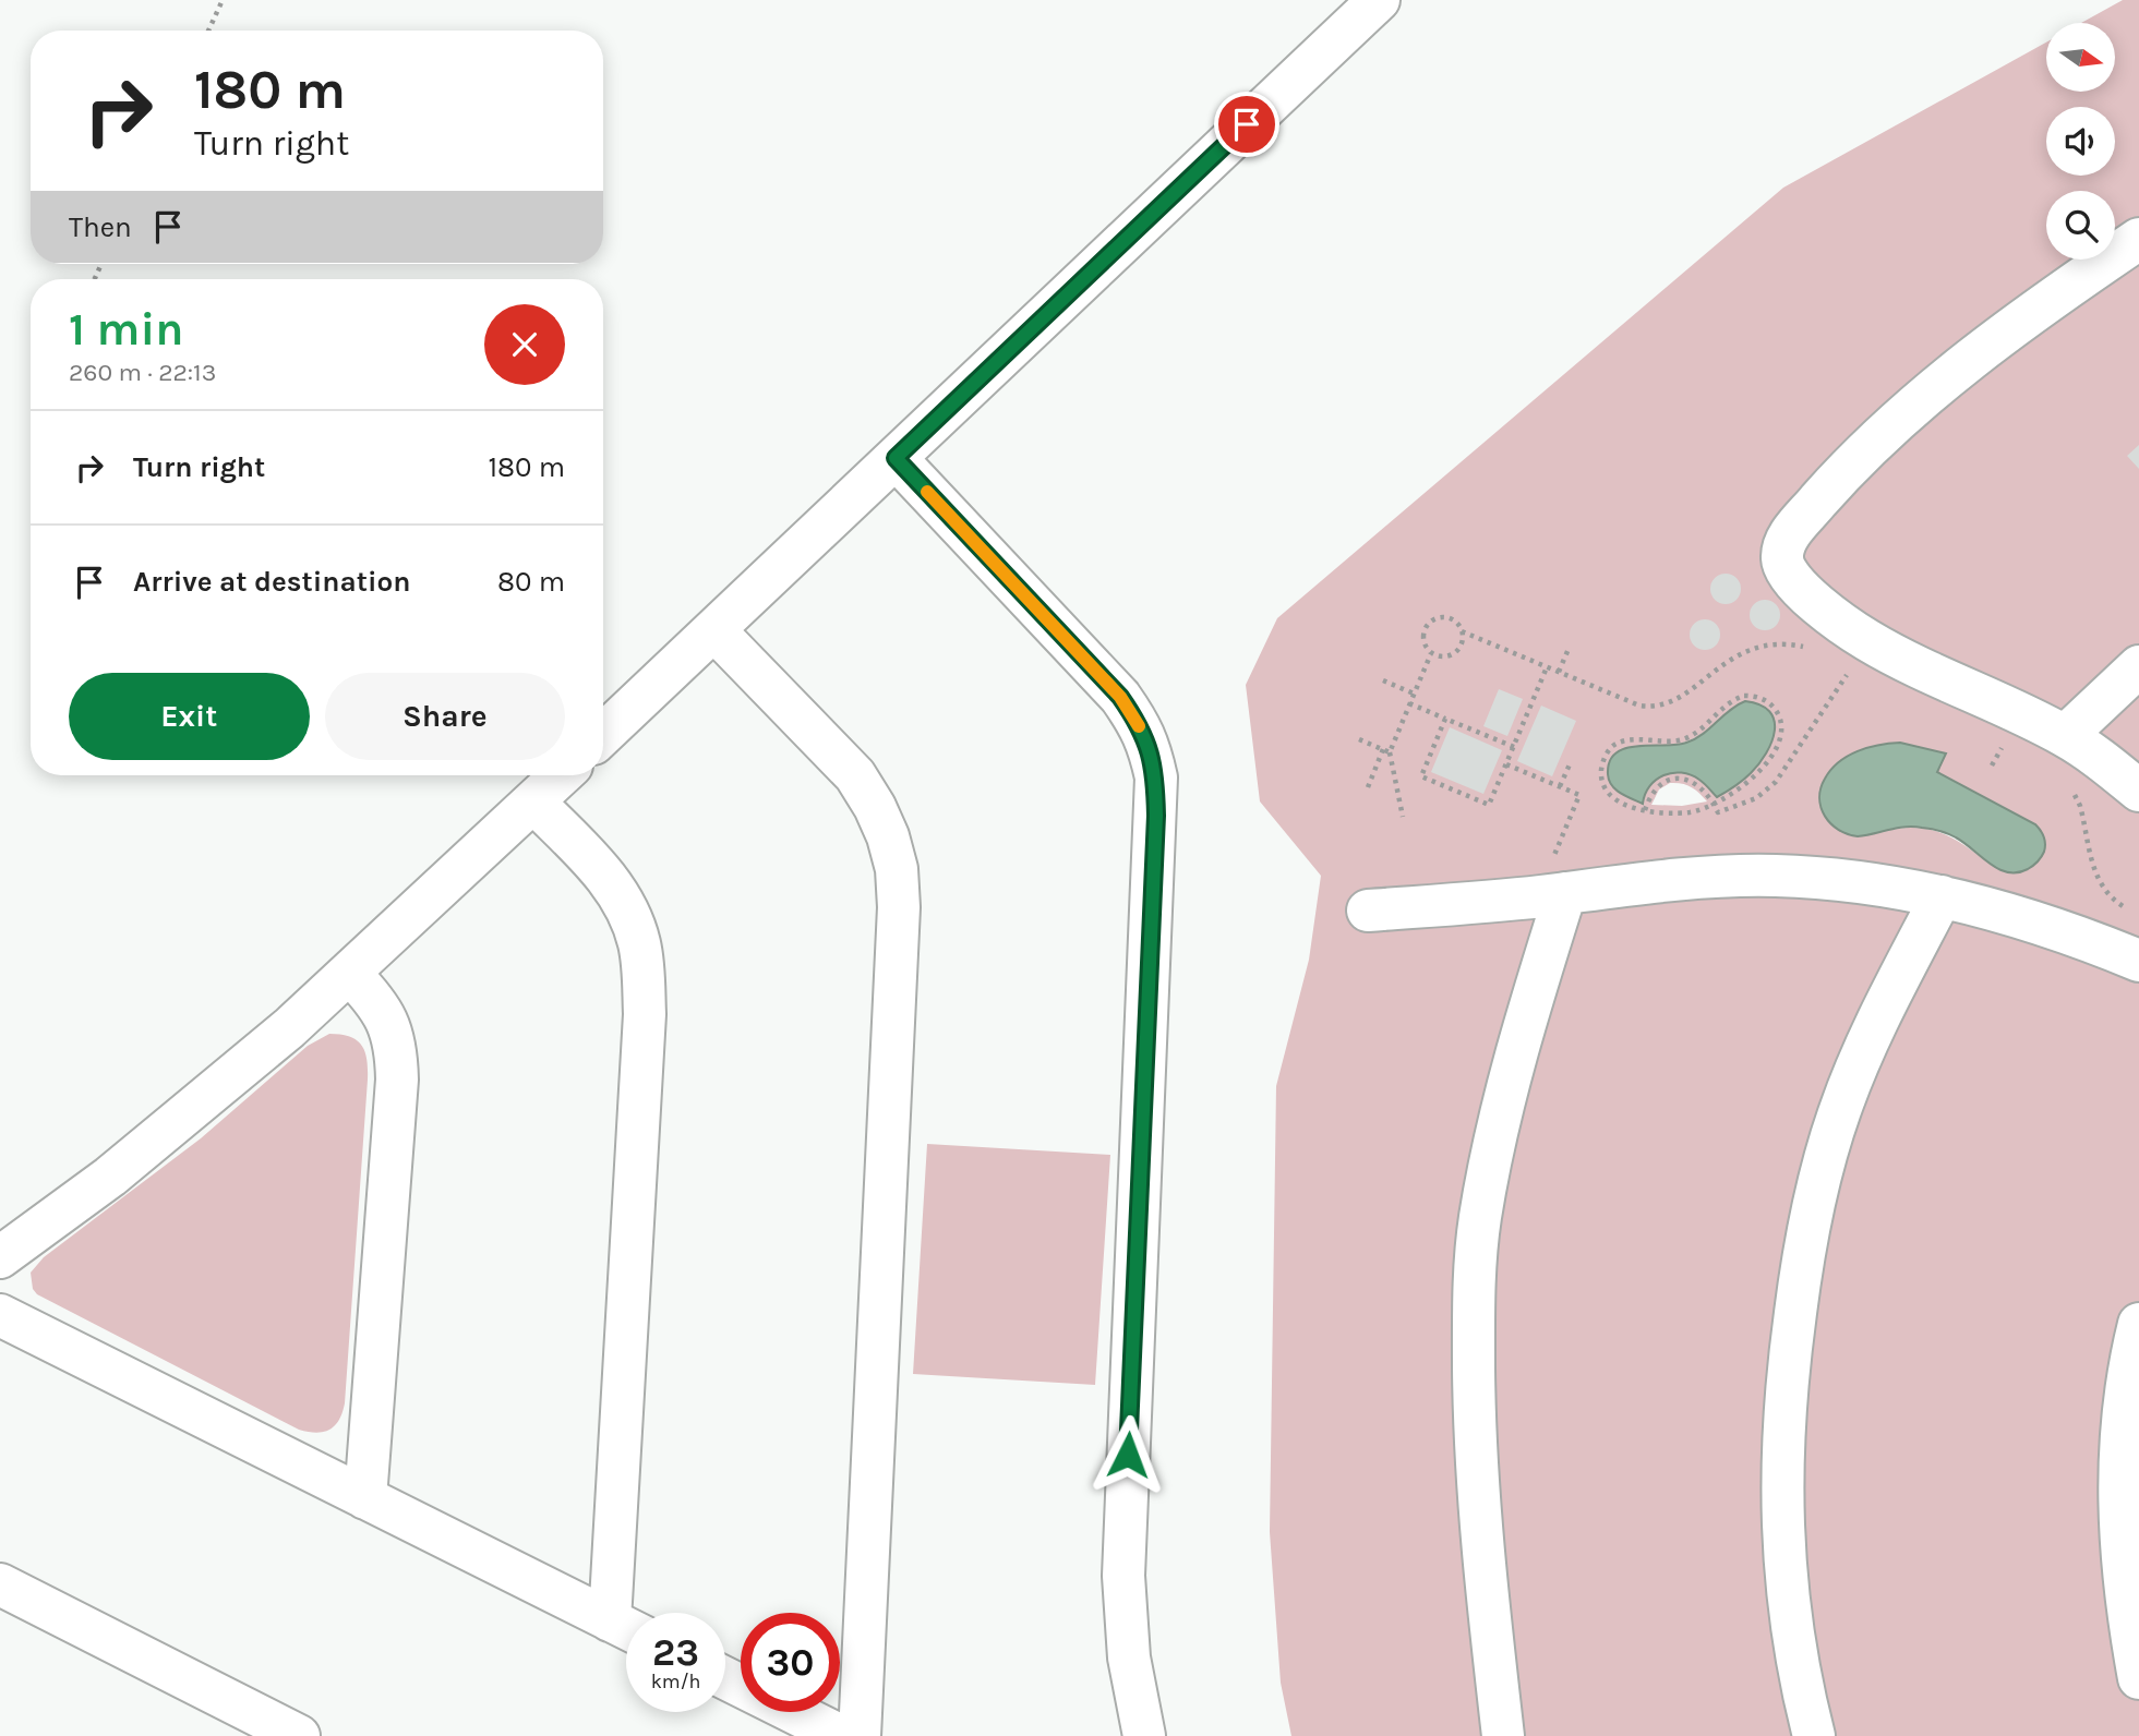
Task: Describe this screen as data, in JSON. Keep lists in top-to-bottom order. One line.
{"north":"right","page":{"turn":["180 m","Turn right"],"then":"Then","heading":["1 min","260 m · 22:13"],"list":[{"name":"Turn right","value":"180 m"},{"name":"Arrive at destination","value":"80 m"}],"buttons":["Exit","Share"],"speed":"23 km/h","limit":"30"}}
